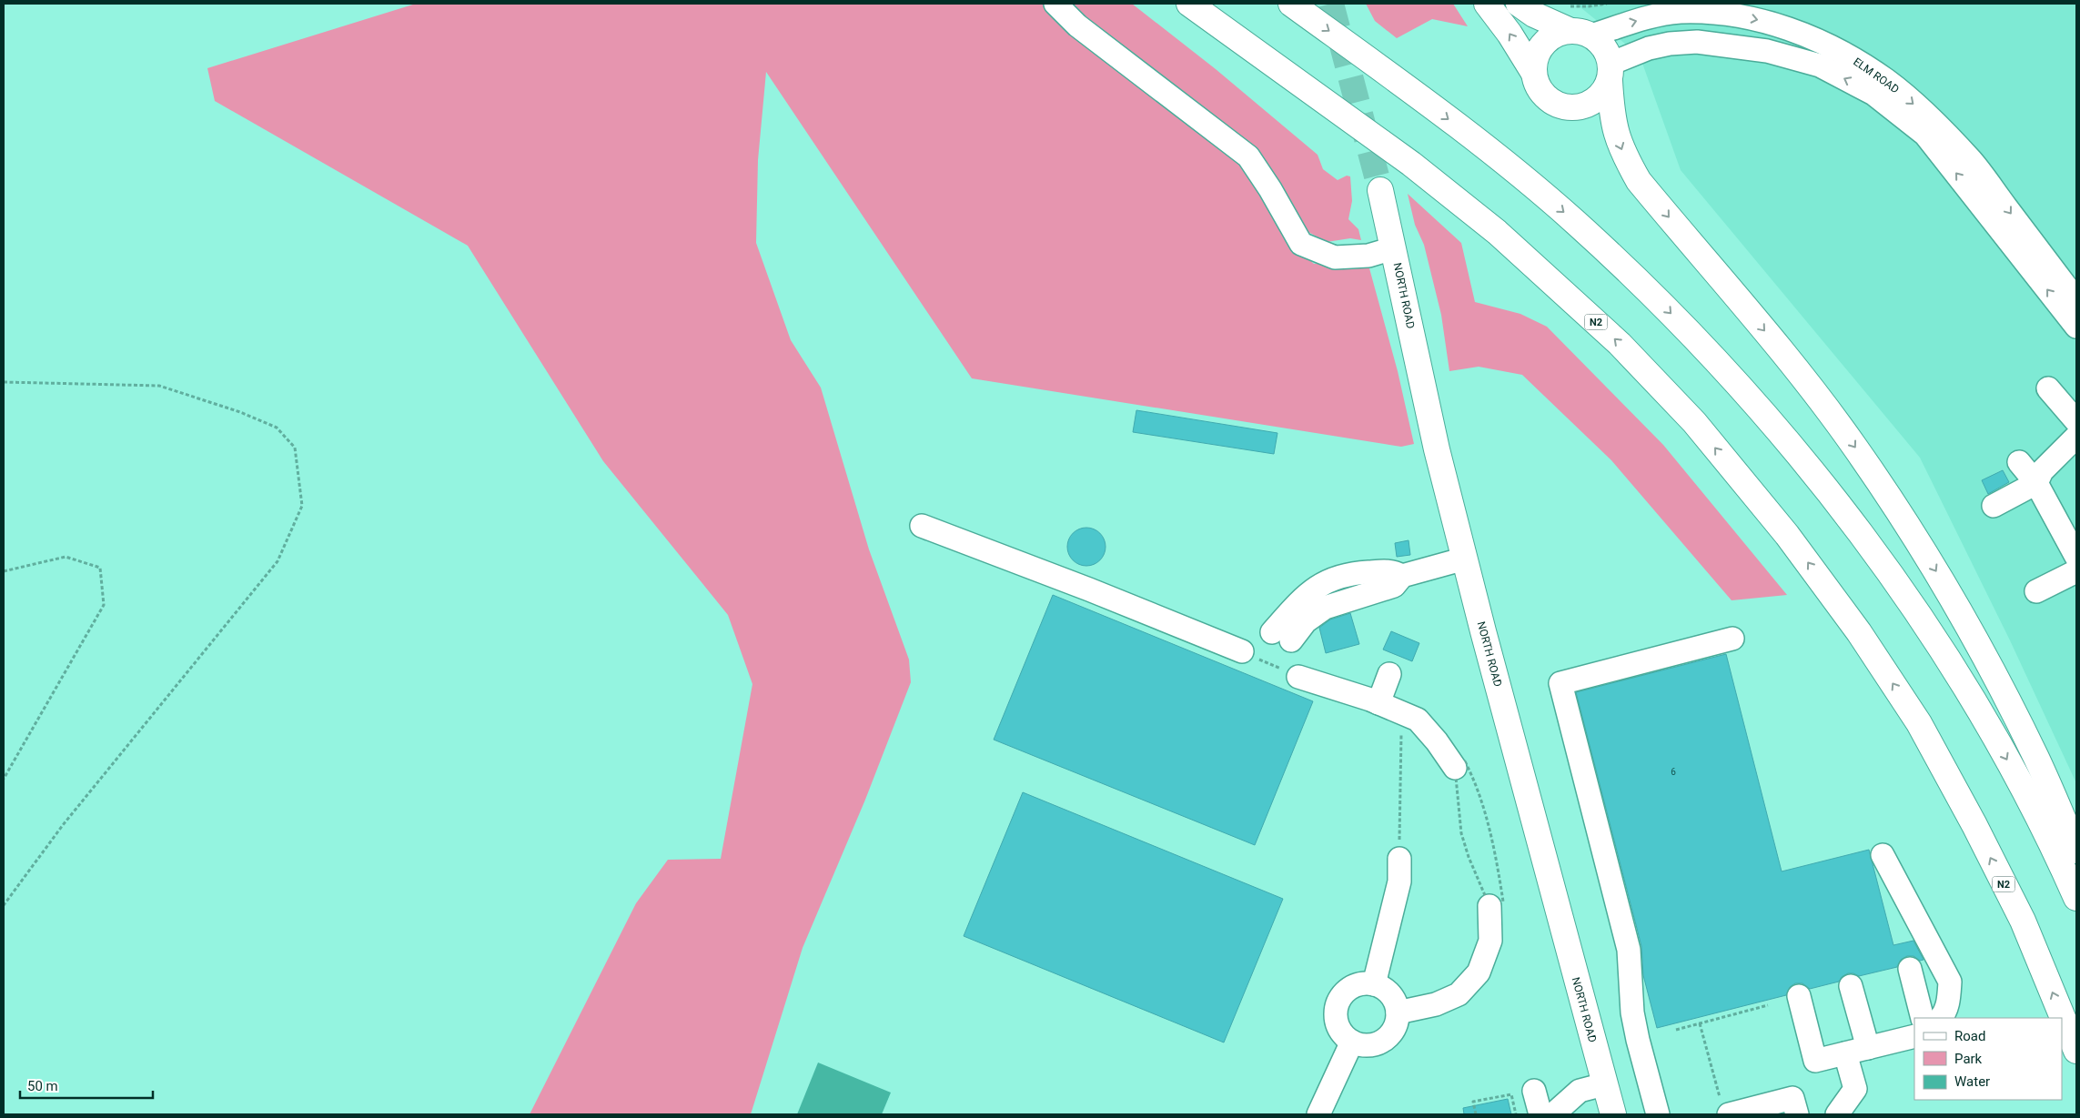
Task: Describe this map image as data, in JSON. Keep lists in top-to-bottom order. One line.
{"streets":{"main road":["NORTH ROAD","N2"],"street":["ELM ROAD"]},"house_numbers":["6"],"legend":["Road","Park","Water"],"scale_bar":"50 m"}
